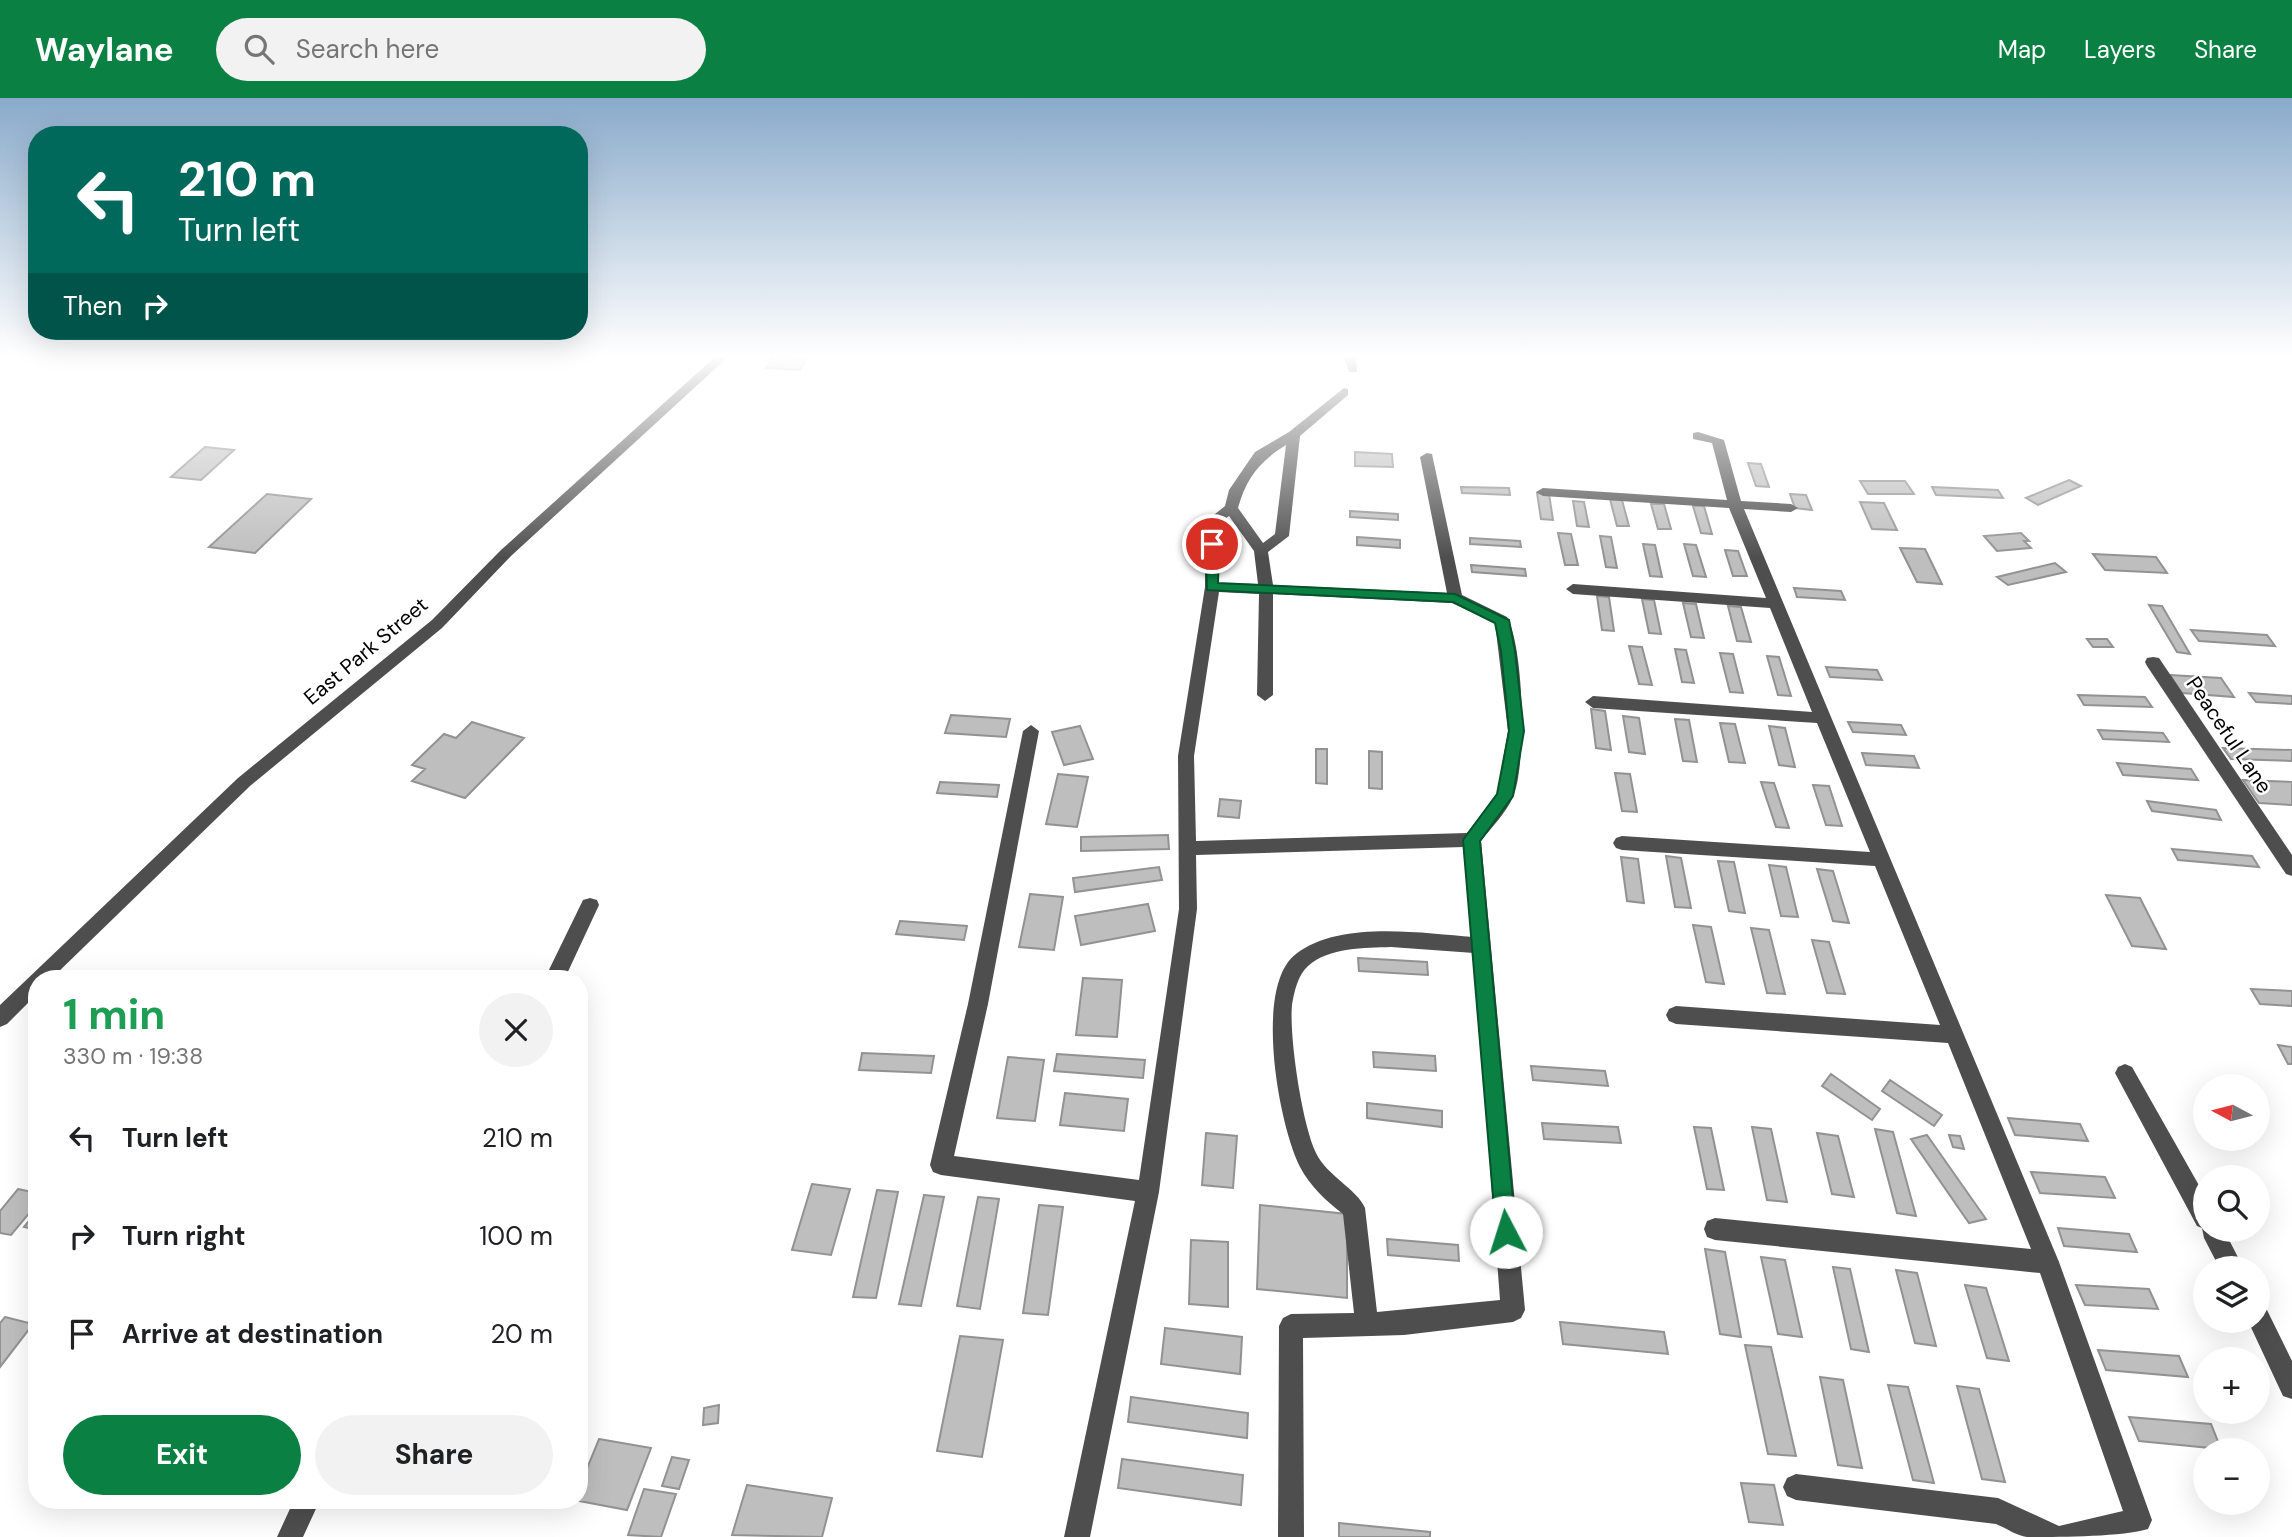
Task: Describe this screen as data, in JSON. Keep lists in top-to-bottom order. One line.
{"streets":{"street":["East Park Street","Peaceful Lane"]},"north":"left","page":{"header":"Waylane","search":"Search here","nav":["Map","Layers","Share"],"turn":["210 m","Turn left"],"then":"Then","heading":["1 min","330 m · 19:38"],"map_buttons":["+","−"],"list":[{"name":"Turn left","value":"210 m"},{"name":"Turn right","value":"100 m"},{"name":"Arrive at destination","value":"20 m"}],"buttons":["Exit","Share"]}}
